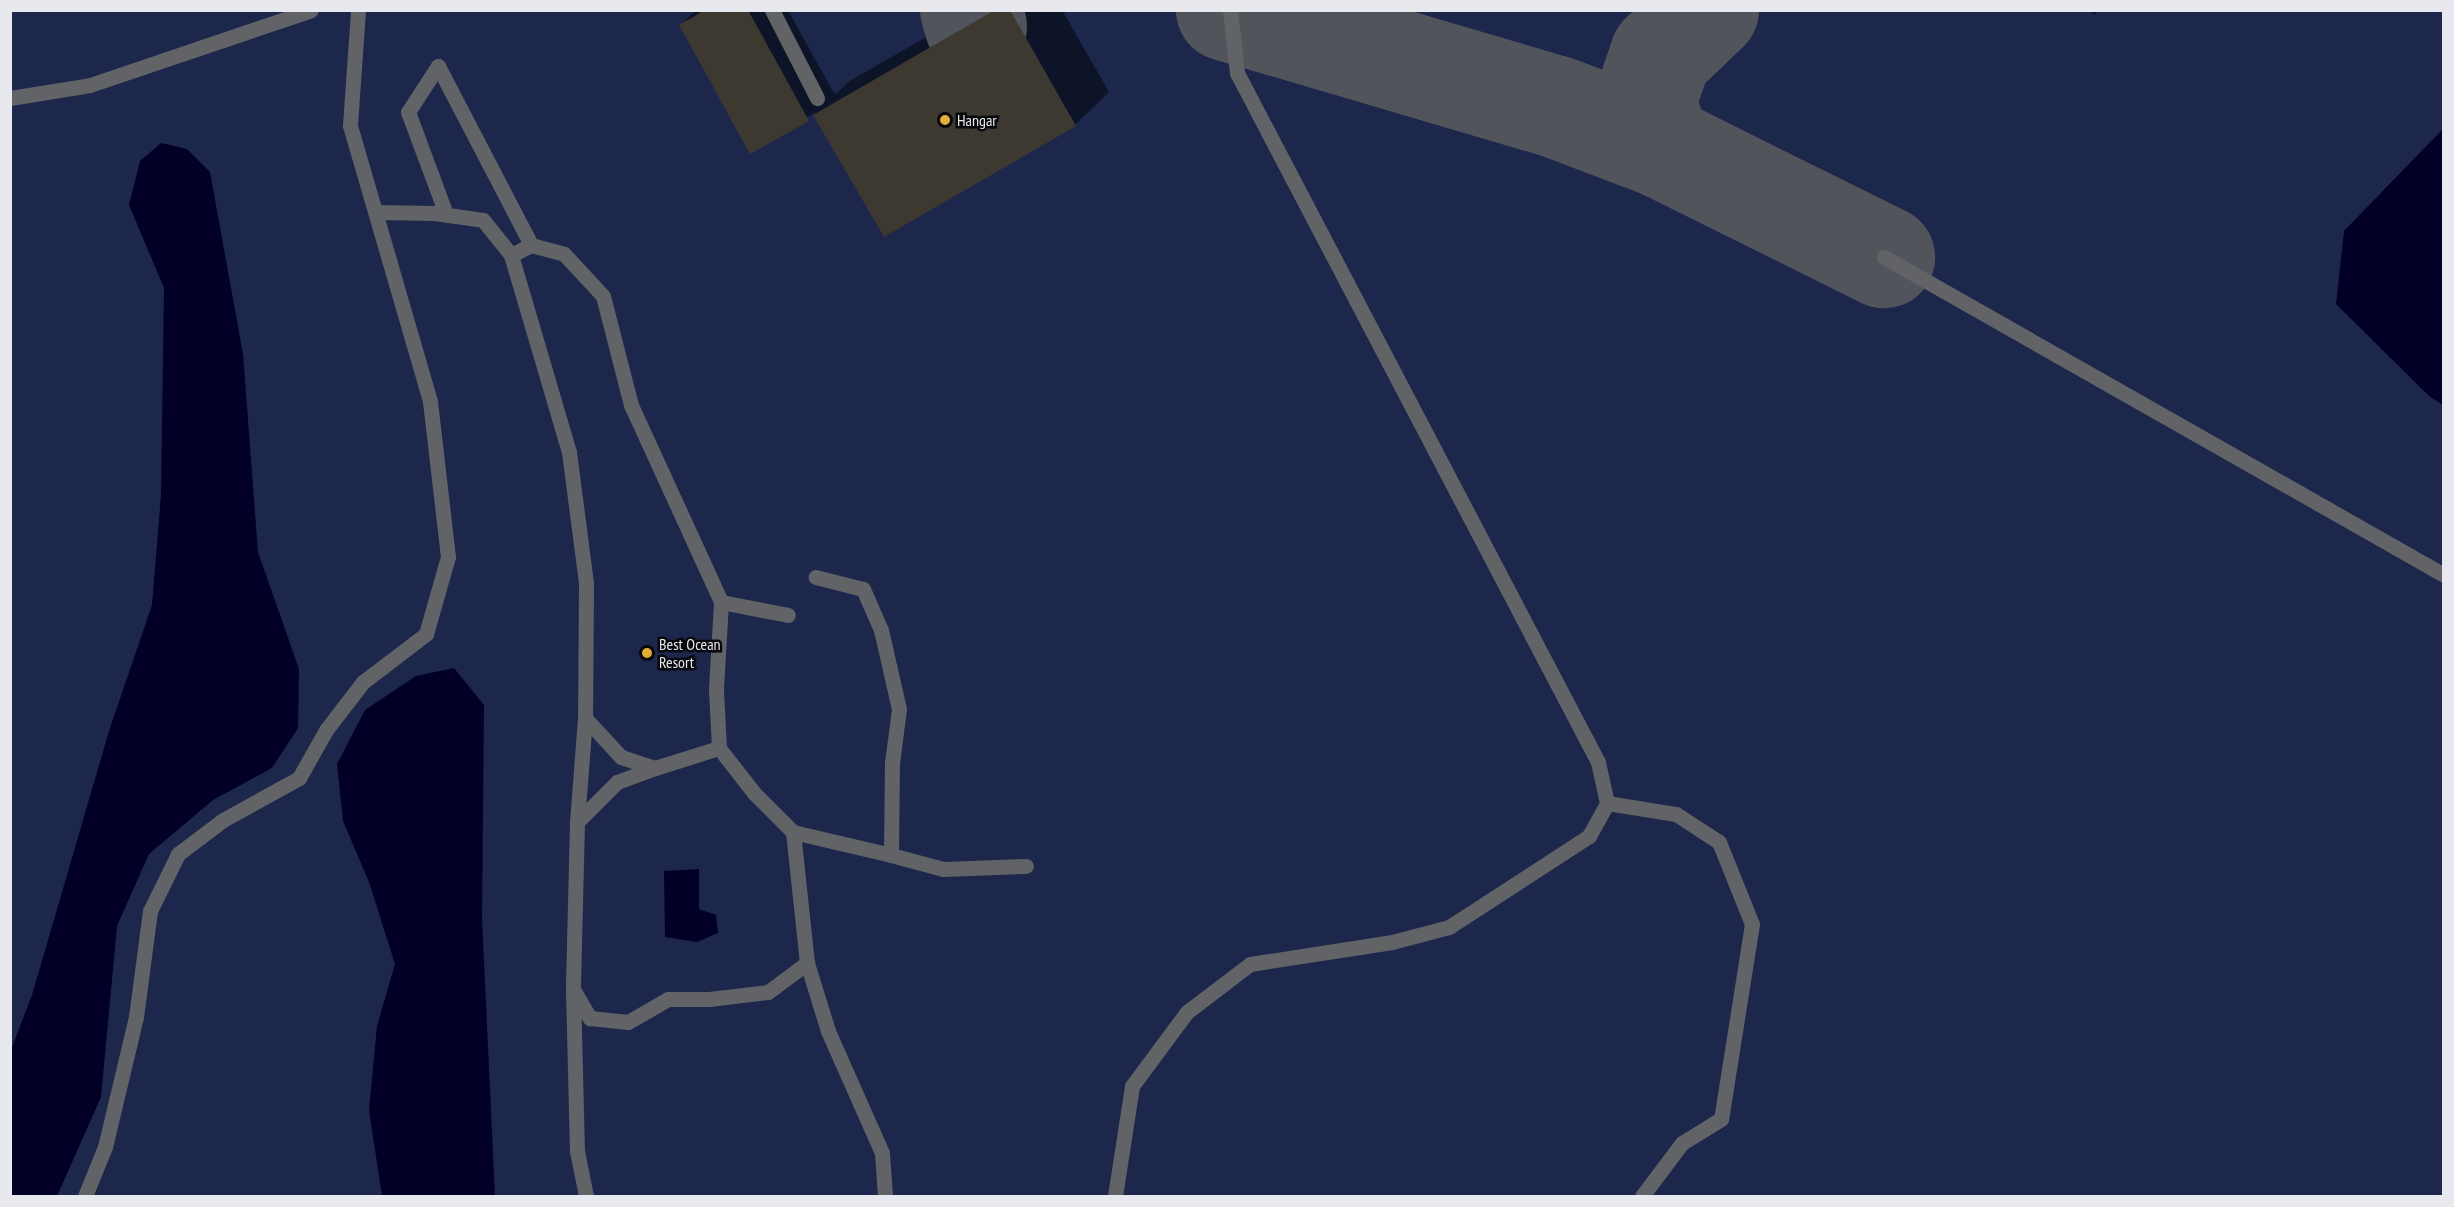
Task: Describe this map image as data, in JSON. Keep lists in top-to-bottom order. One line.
{"places":["Hangar","Best Ocean Resort"]}
